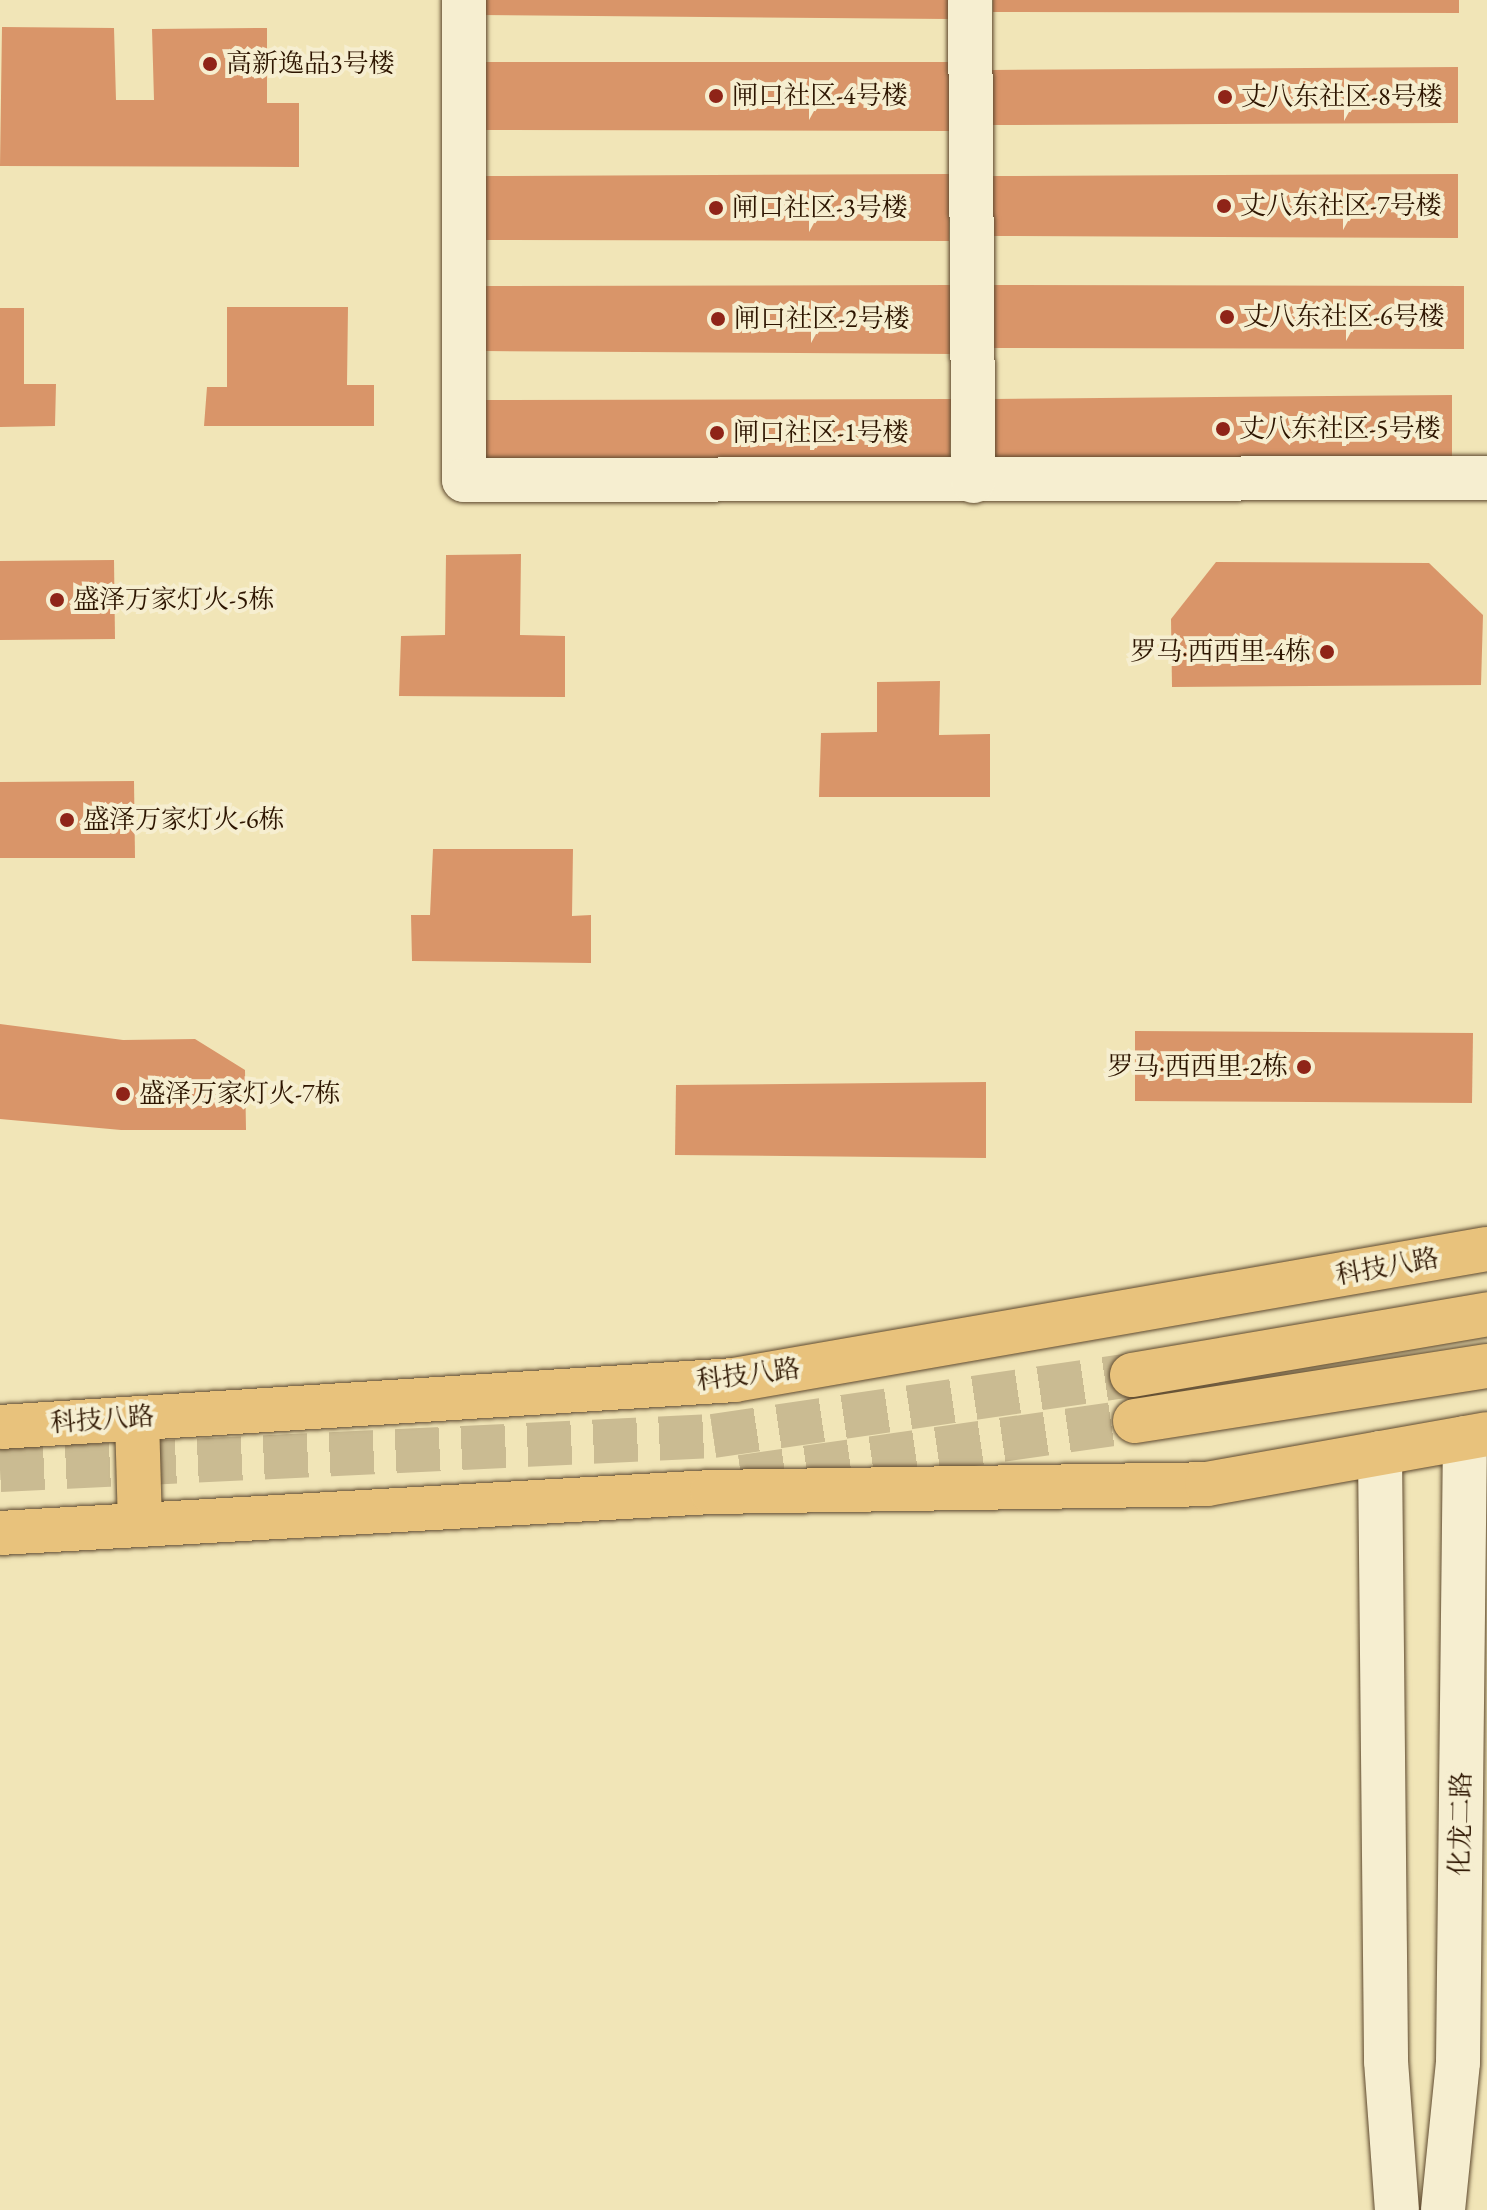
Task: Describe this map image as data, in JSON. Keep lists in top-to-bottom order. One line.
{"streets":{"main road":["科技八路"],"street":["化龙二路"]},"places":["高新逸品3号楼","闸口社区-4号楼","丈八东社区-8号楼","丈八东社区-7号楼","闸口社区-3号楼","丈八东社区-6号楼","闸口社区-2号楼","丈八东社区-5号楼","闸口社区-1号楼","盛泽万家灯火-5栋","罗马·西西里-4栋","盛泽万家灯火-6栋","罗马·西西里-2栋","盛泽万家灯火-7栋"]}
